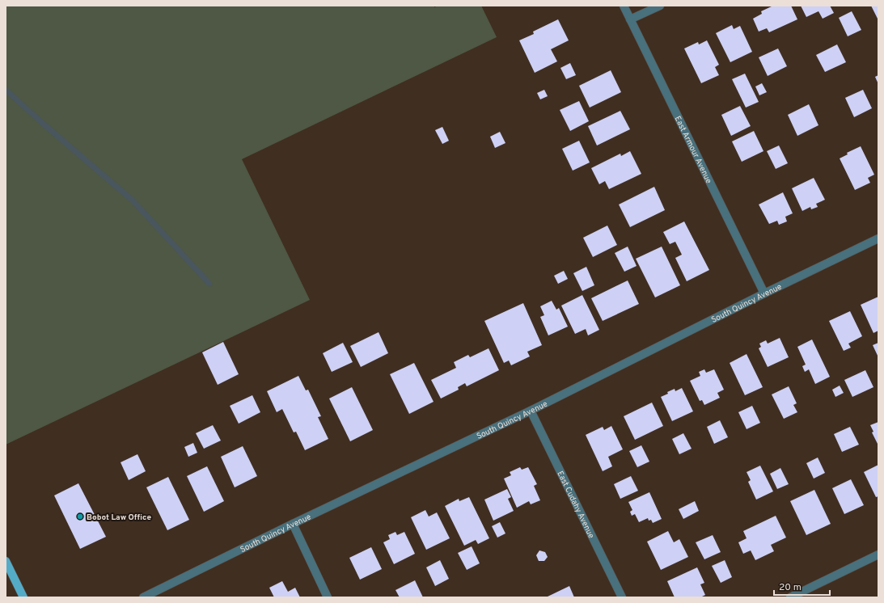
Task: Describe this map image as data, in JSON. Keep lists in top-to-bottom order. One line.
{"streets":{"street":["East Armour Avenue","South Quincy Avenue","East Cudahy Avenue"]},"crossings":[["East Armour Avenue","South Quincy Avenue"],["South Quincy Avenue","East Cudahy Avenue"]],"places":["Bobot Law Office"],"scale_bar":"20 m"}
